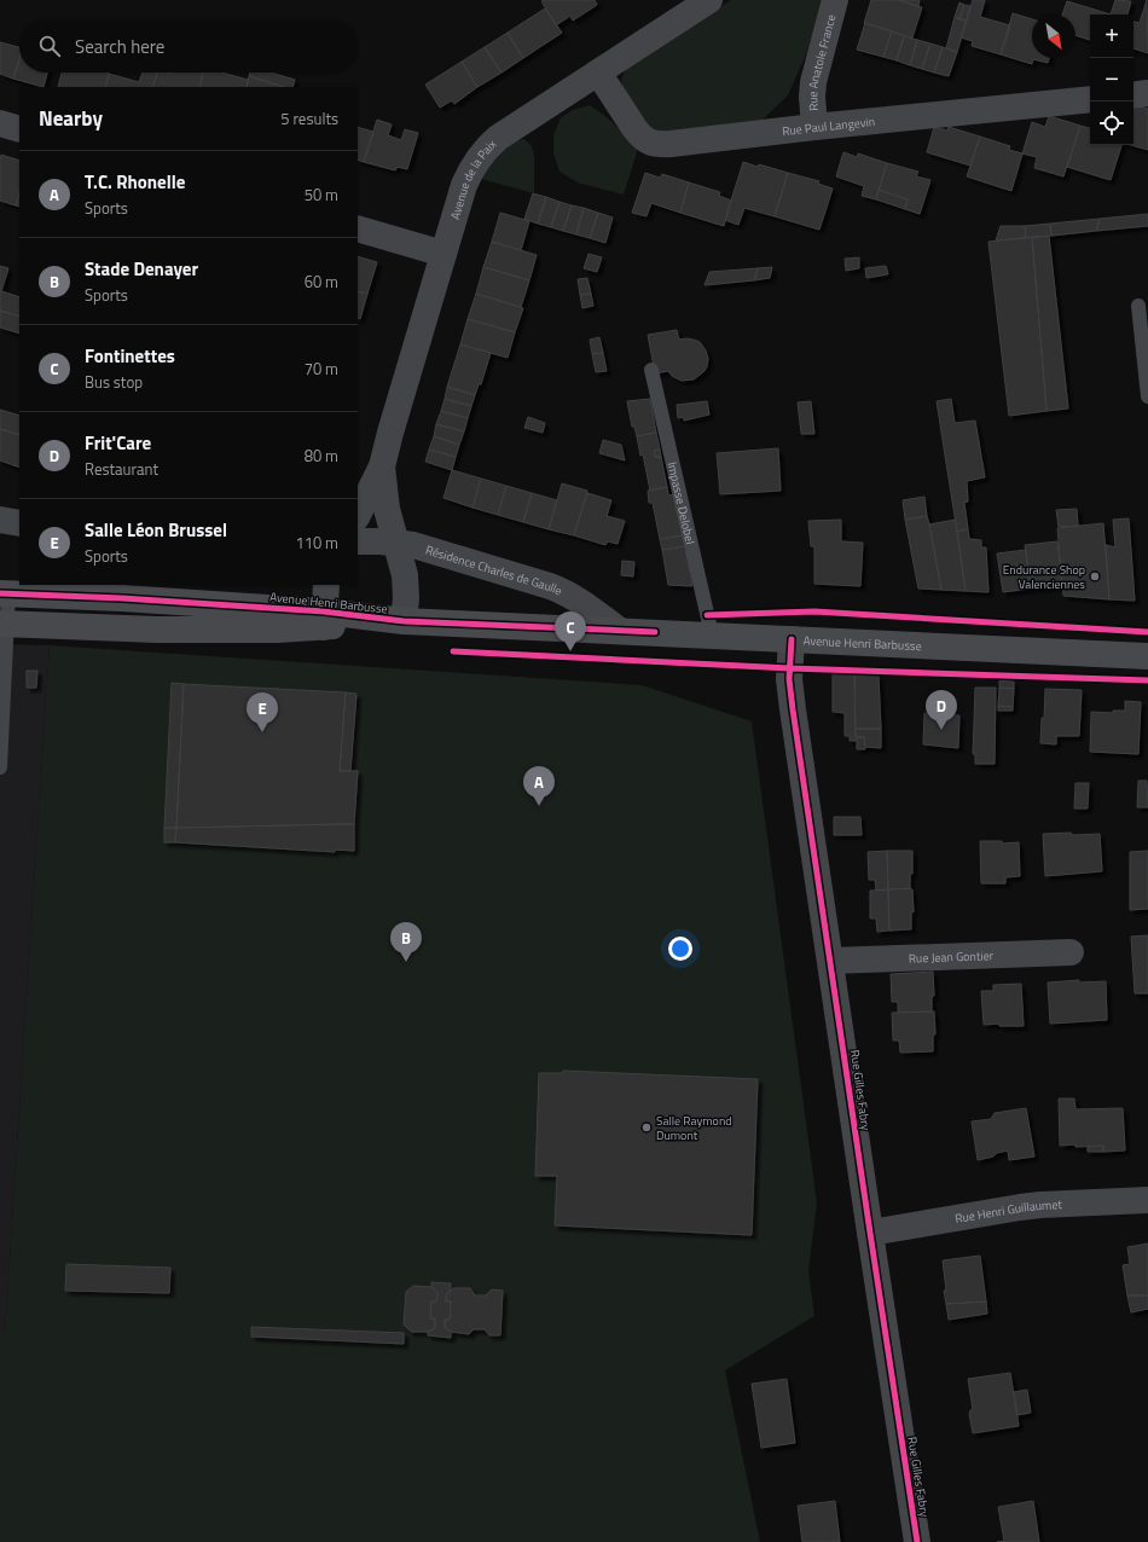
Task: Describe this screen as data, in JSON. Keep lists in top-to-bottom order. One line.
{"streets":{"street":["Rue Anatole France","Rue Paul Langevin","Avenue de la Paix","Résidence Charles de Gaulle","Avenue Henri Barbusse","Rue Jean Gontier","Rue Gilles Fabry","Rue Henri Guillaumet"],"lane":["Impasse Delobel"]},"crossings":[["Rue Anatole France","Rue Paul Langevin"],["Rue Paul Langevin","Avenue de la Paix"],["Avenue de la Paix","Résidence Charles de Gaulle"],["Avenue de la Paix","Avenue Henri Barbusse"],["Impasse Delobel","Avenue Henri Barbusse"],["Résidence Charles de Gaulle","Avenue Henri Barbusse"],["Avenue Henri Barbusse","Rue Gilles Fabry"],["Rue Jean Gontier","Rue Gilles Fabry"],["Rue Gilles Fabry","Rue Henri Guillaumet"]],"places":["Endurance Shop Valenciennes","Salle Raymond Dumont"],"north":"bottom right","page":{"map_buttons":["+","−"],"search":"Search here","heading":["Nearby","5 results"],"list":[{"mark":"A","name":"T.C. Rhonelle","note":"Sports","value":"50 m"},{"mark":"B","name":"Stade Denayer","note":"Sports","value":"60 m"},{"mark":"C","name":"Fontinettes","note":"Bus stop","value":"70 m"},{"mark":"D","name":"Frit'Care","note":"Restaurant","value":"80 m"},{"mark":"E","name":"Salle Léon Brussel","note":"Sports","value":"110 m"}],"pins":["C","D","E","A","B"]}}
